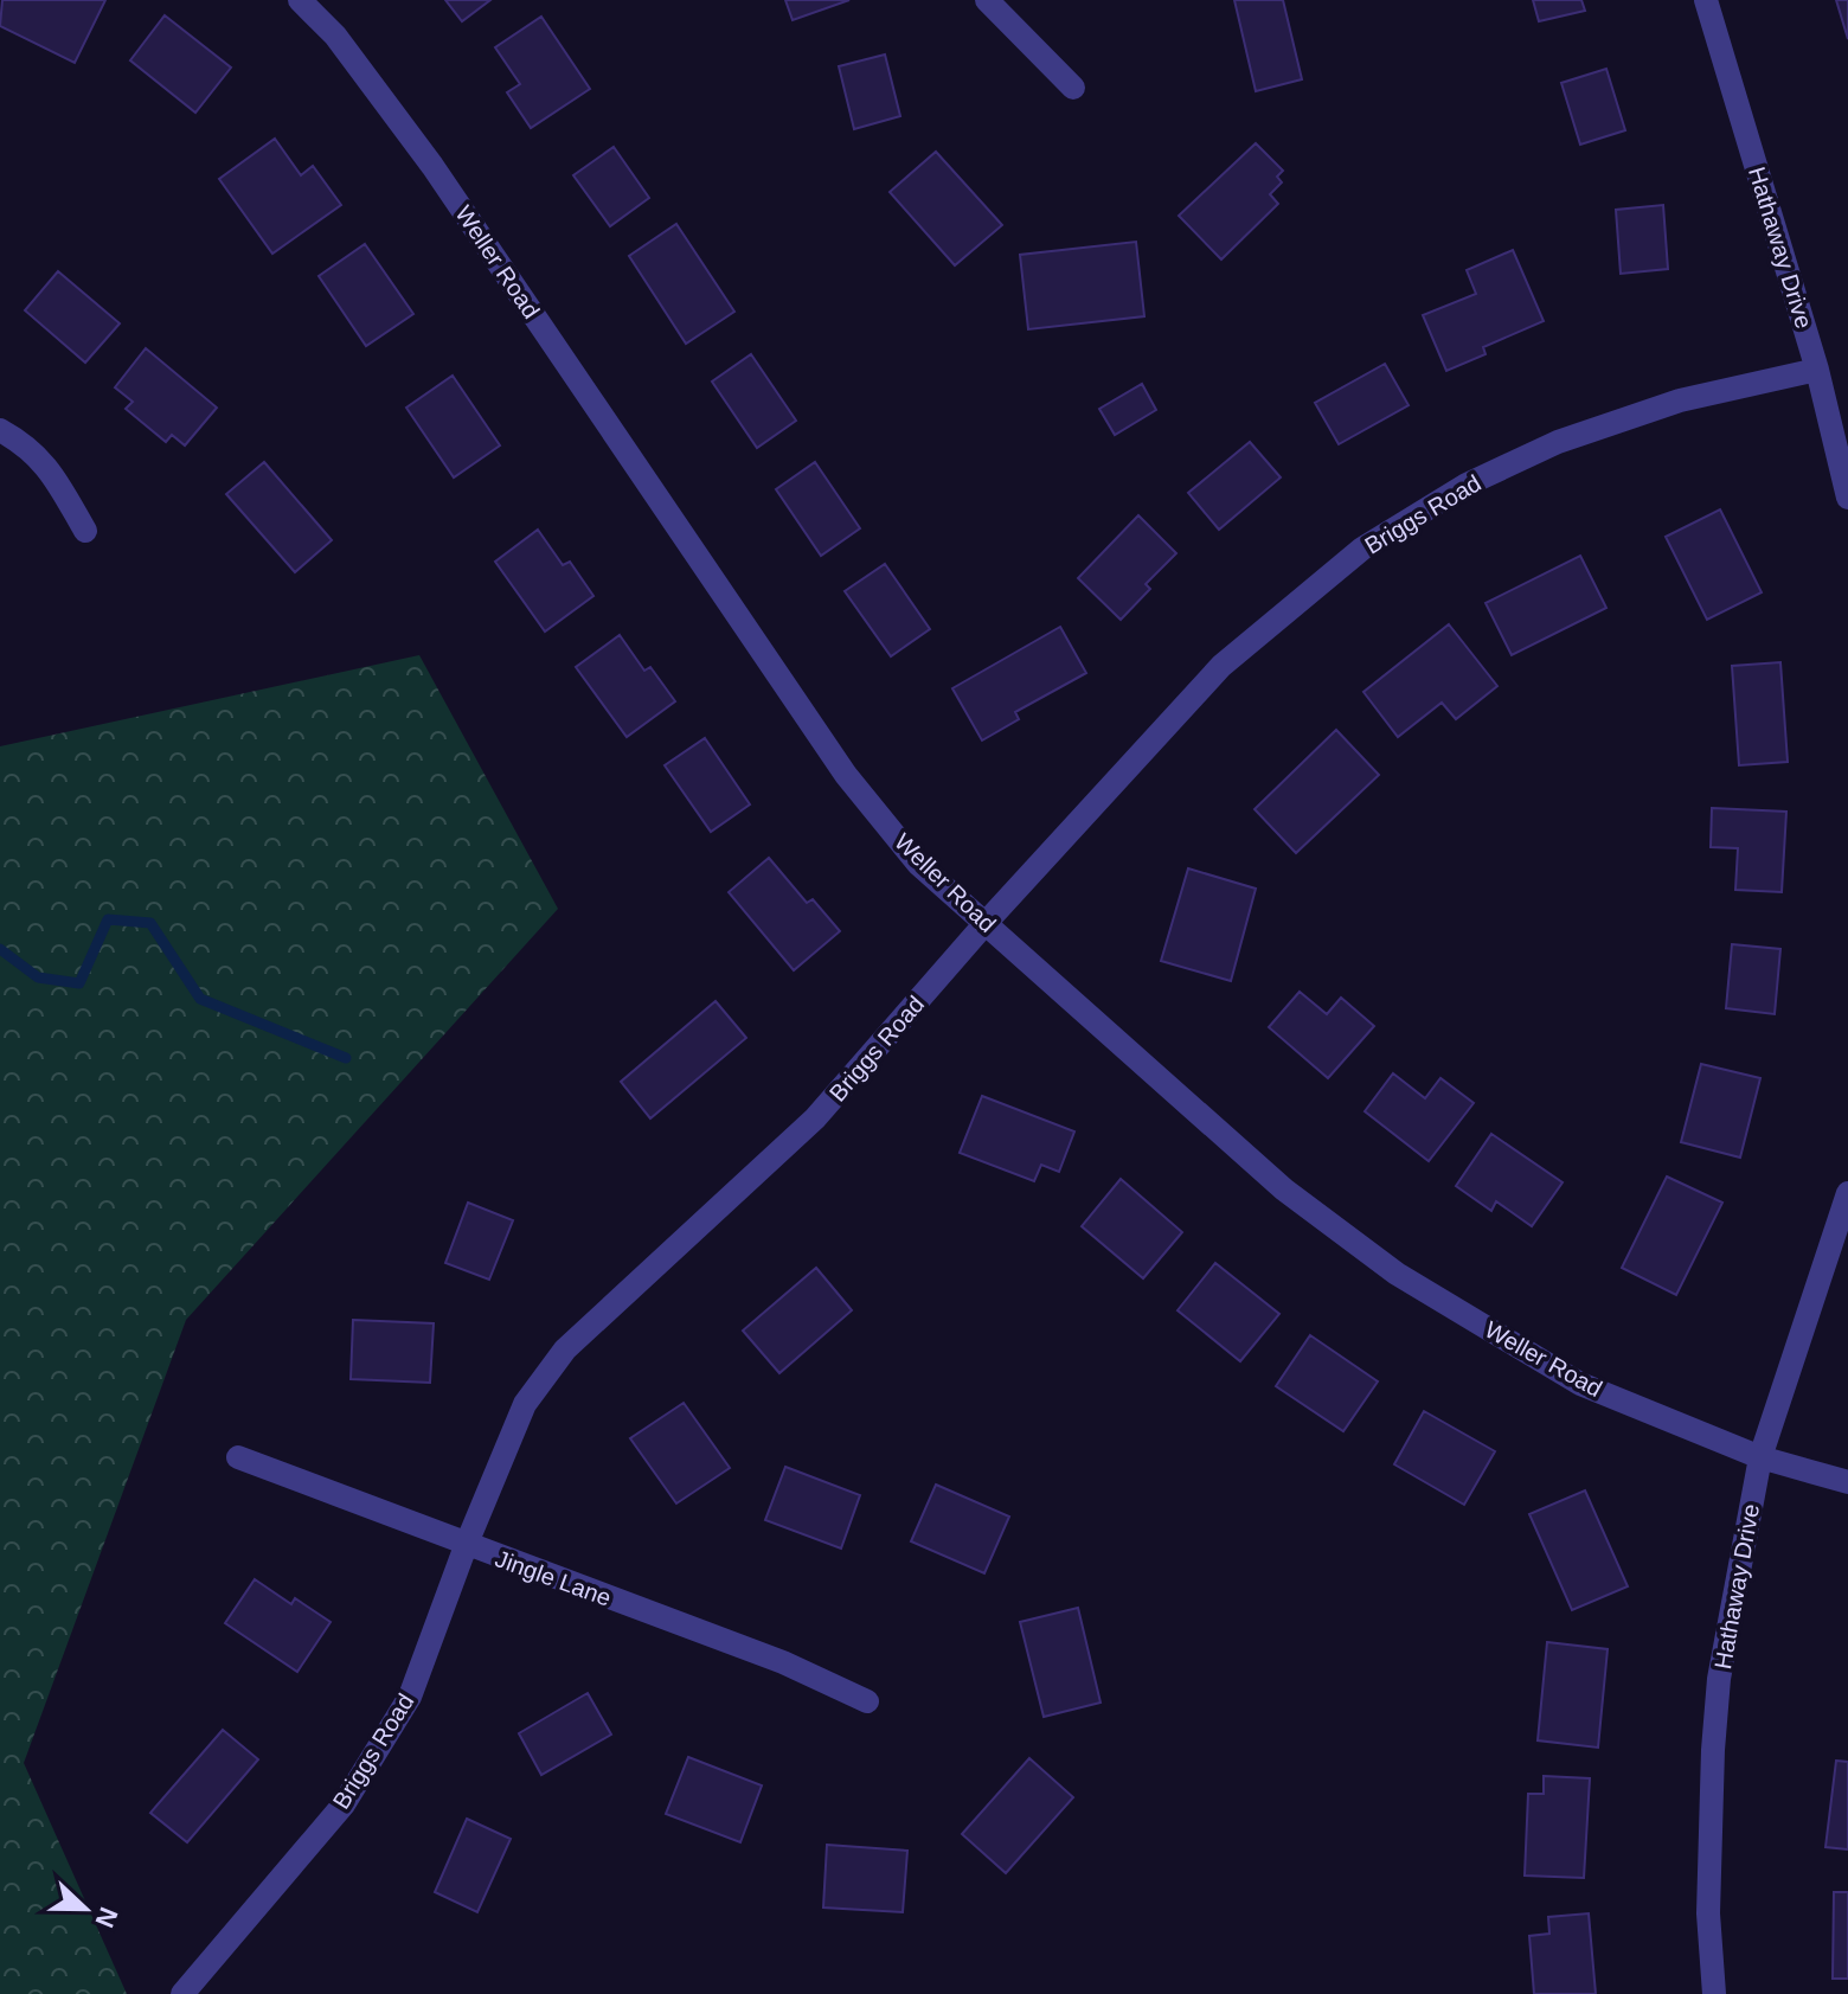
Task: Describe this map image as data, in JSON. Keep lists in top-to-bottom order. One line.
{"streets":{"street":["Hathaway Drive","Weller Road","Briggs Road","Jingle Lane"]},"crossings":[["Hathaway Drive","Weller Road"],["Hathaway Drive","Briggs Road"],["Weller Road","Briggs Road"],["Briggs Road","Jingle Lane"]],"north":"right"}
